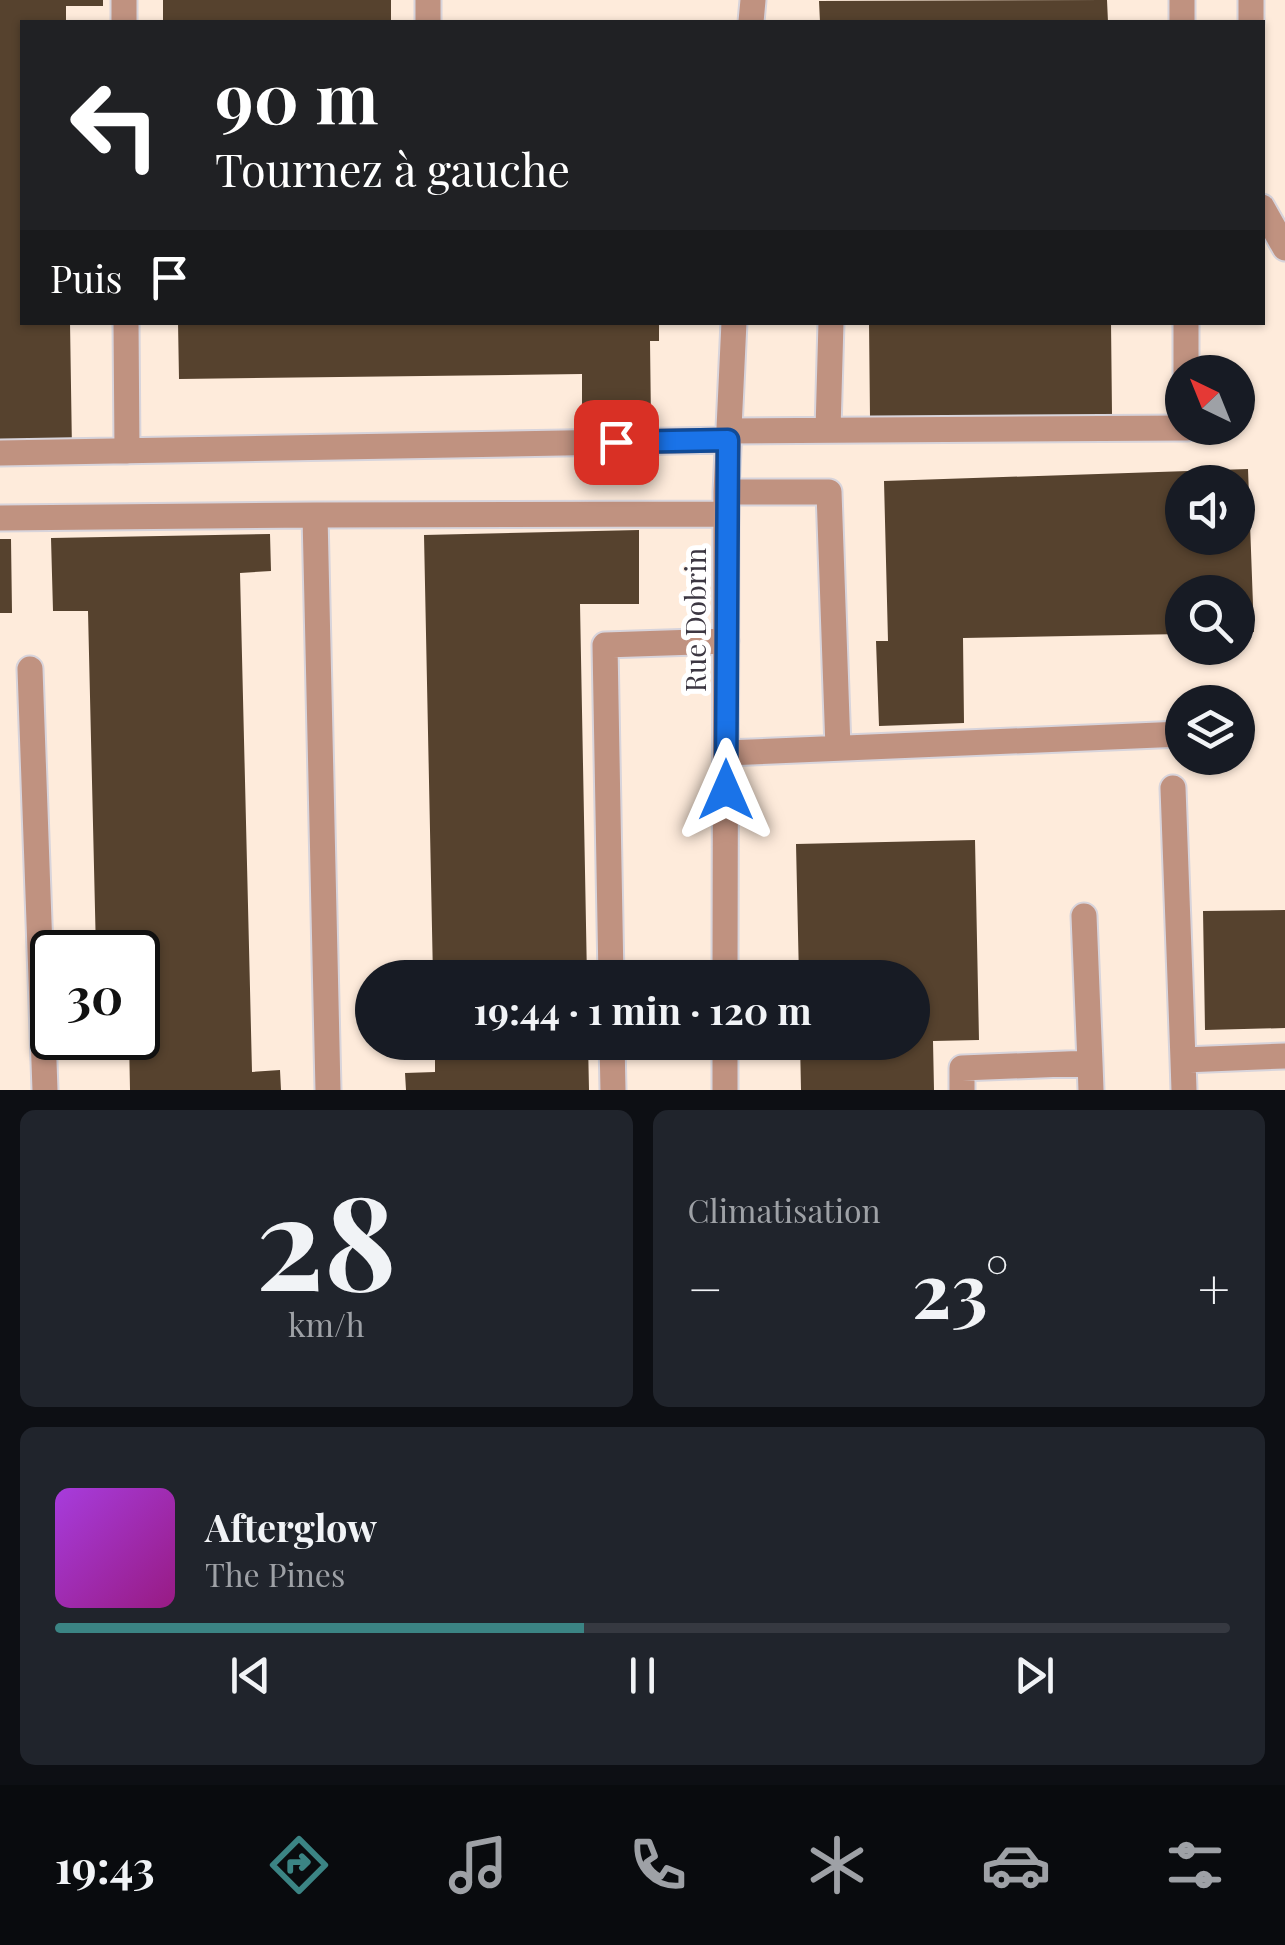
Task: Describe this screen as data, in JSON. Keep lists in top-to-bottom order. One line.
{"streets":{"street":["Rue Dobrin"]},"north":"top left","page":{"turn":["90 m","Tournez à gauche"],"then":"Puis","limit":"30","trip":"19:44 · 1 min · 120 m","tile":[["28","km/h"],"Climatisation"],"heat":["−","23°","+"],"song":["Afterglow","The Pines"],"tabs":"19:43"}}
